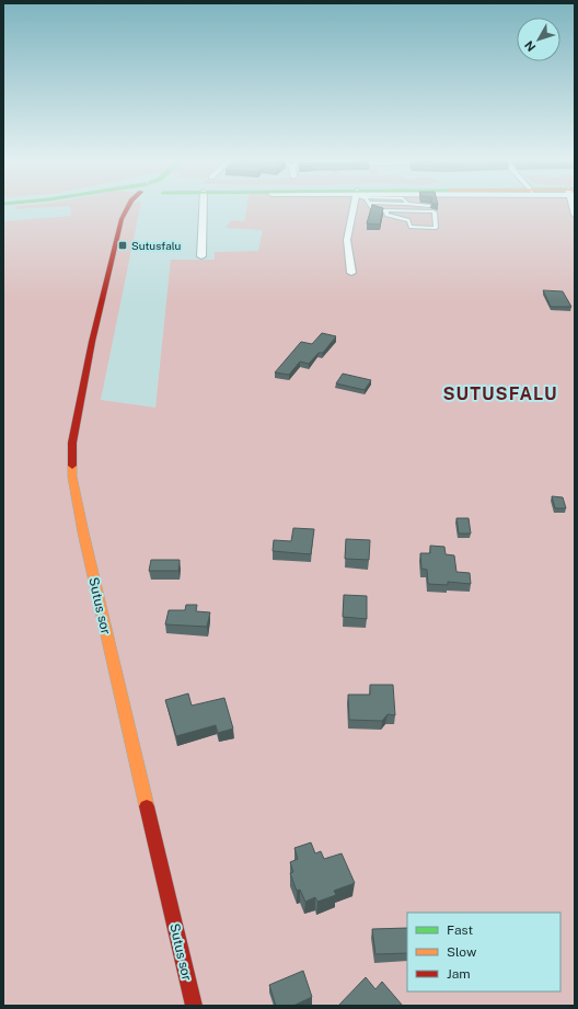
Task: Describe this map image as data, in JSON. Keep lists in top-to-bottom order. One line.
{"streets":{"main road":["Sutus sor"]},"districts":["SUTUSFALU"],"places":{"transit":["Sutusfalu"]},"legend":["Fast","Slow","Jam"],"north":"bottom left"}
